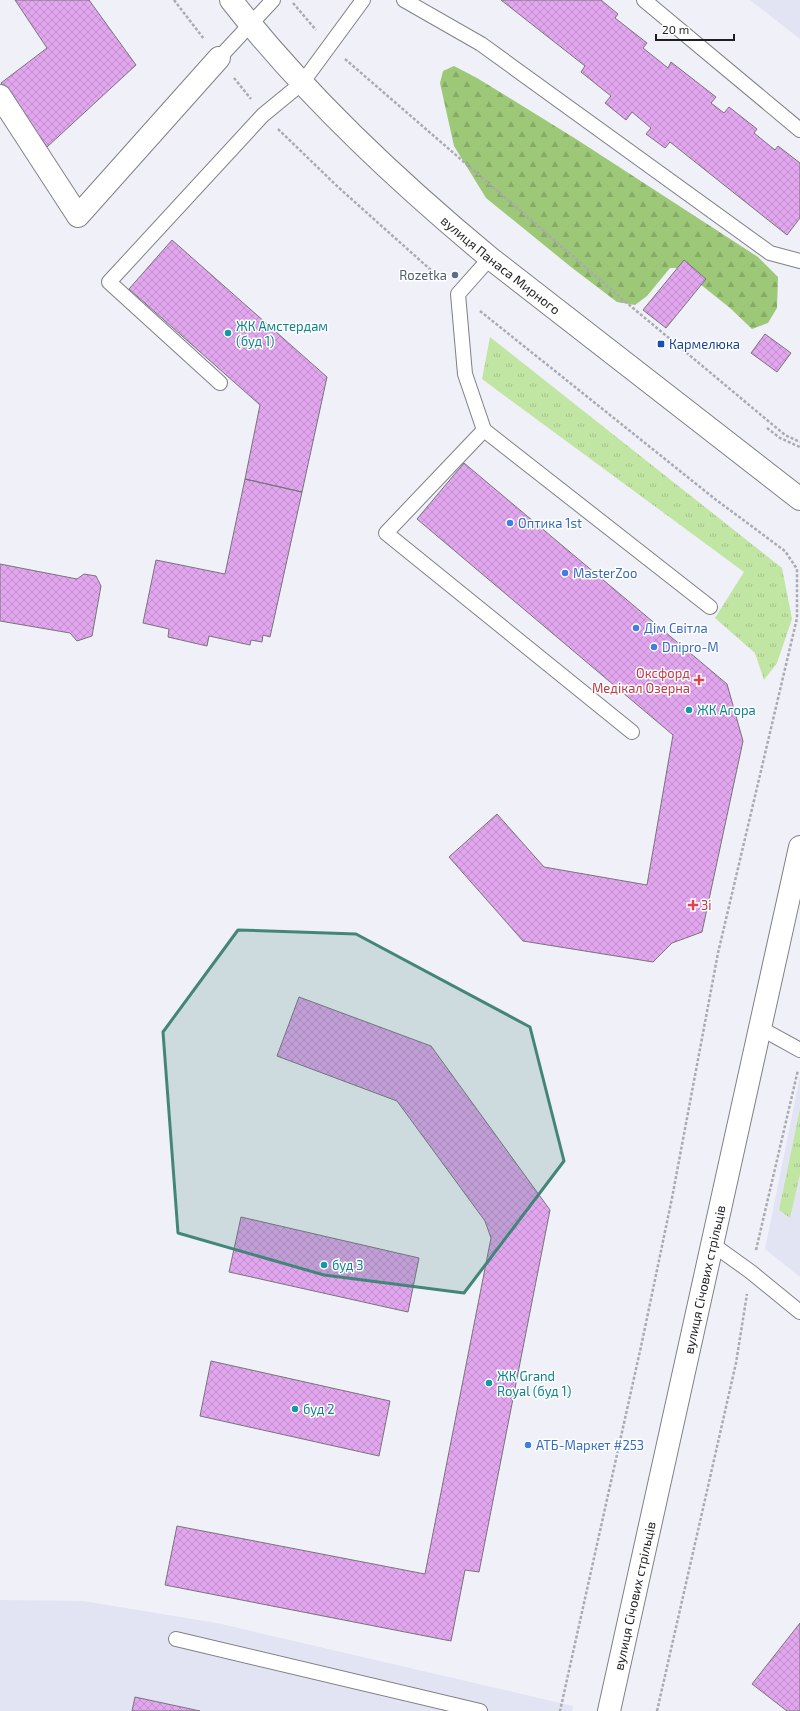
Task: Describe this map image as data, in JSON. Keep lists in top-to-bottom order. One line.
{"streets":{"street":["вулиця Панаса Мирного","вулиця Січових стрільців"]},"places":{"other":["Rozetka","ЖК Амстердам (буд 1)","Оптика 1st","MasterZoo","Дім Світла","Dnipro-M","ЖК Агора","буд 3","ЖК Grand Royal (буд 1)","буд 2","АТБ-Маркет #253"],"transit":["Кармелюка"],"health":["Оксфорд Медікал Озерна","3і"]},"scale_bar":"20 m"}
